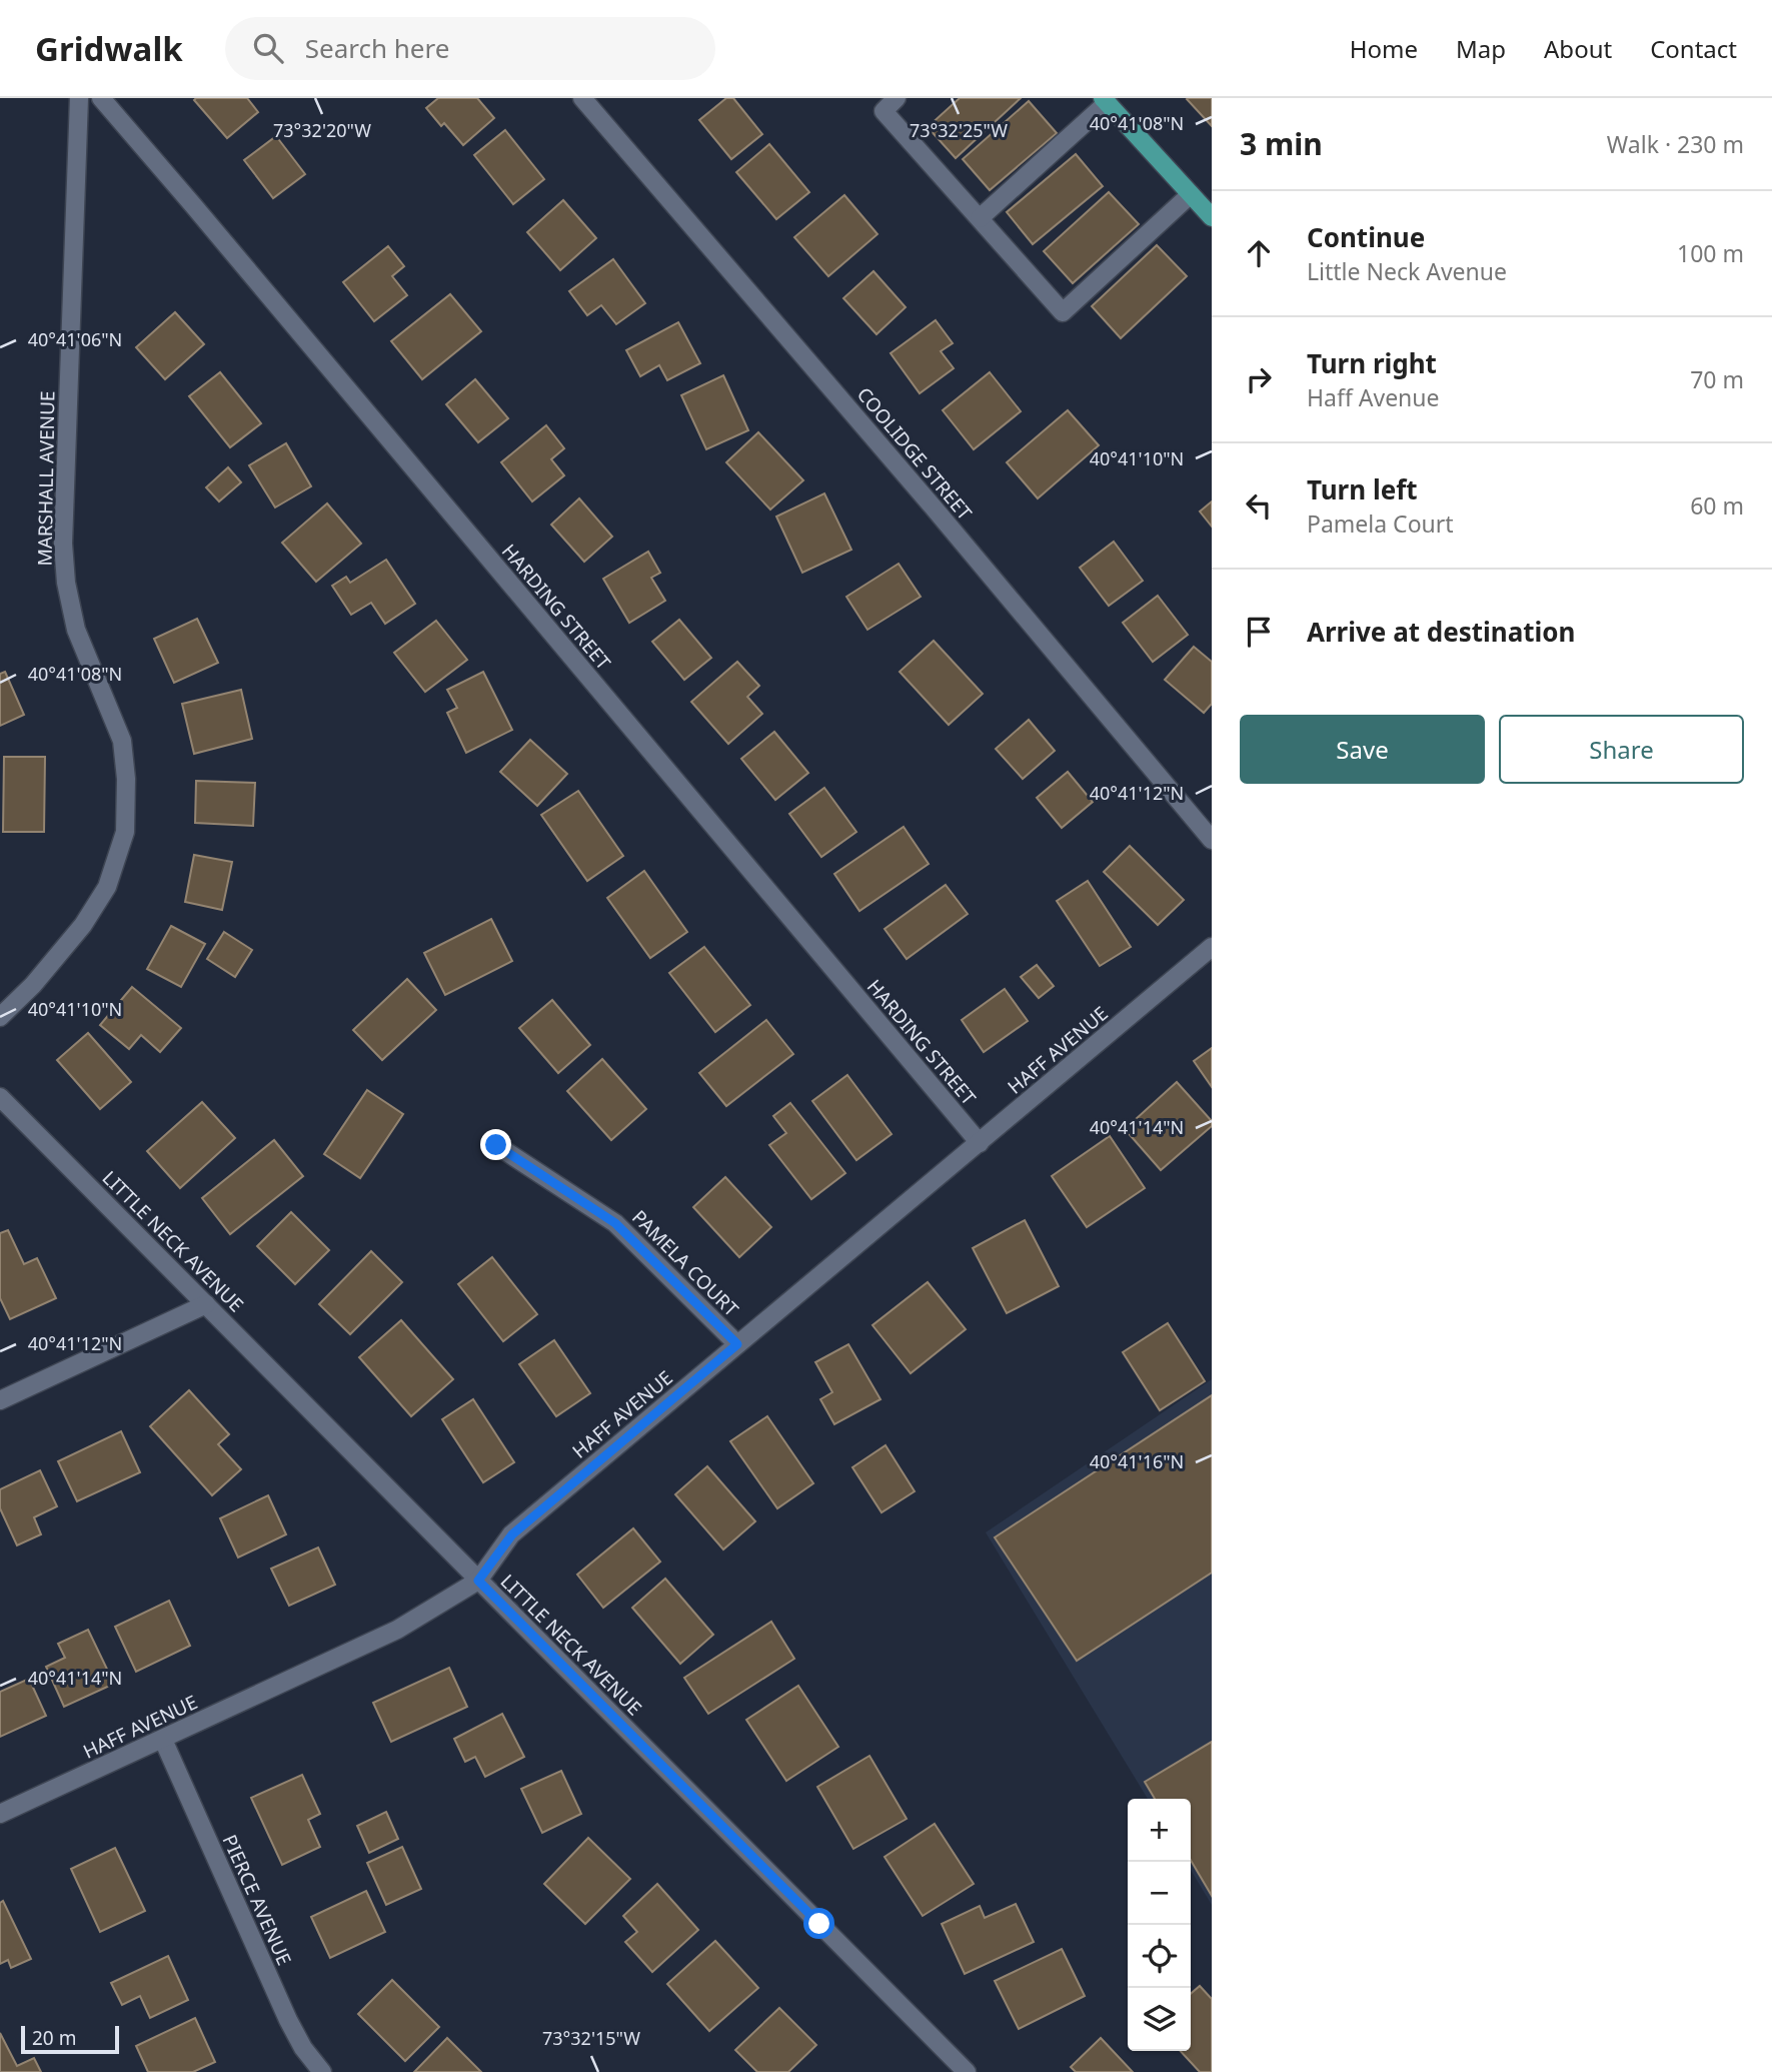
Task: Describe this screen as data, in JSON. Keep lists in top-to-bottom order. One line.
{"streets":{"street":["COOLIDGE STREET","MARSHALL AVENUE","HARDING STREET","HAFF AVENUE","LITTLE NECK AVENUE","PAMELA COURT","PIERCE AVENUE"]},"crossings":[["HARDING STREET","HAFF AVENUE"],["HAFF AVENUE","LITTLE NECK AVENUE"],["HAFF AVENUE","PAMELA COURT"],["HAFF AVENUE","PIERCE AVENUE"]],"scale_bar":"20 m","page":{"header":"Gridwalk","search":"Search here","nav":["Home","Map","About","Contact"],"heading":["3 min","Walk · 230 m"],"list":[["Continue","Little Neck Avenue","100 m"],["Turn right","Haff Avenue","70 m"],["Turn left","Pamela Court","60 m"],"Arrive at destination"],"buttons":["Save","Share"],"map_buttons":["+","−"],"scale":"20 m"},"coordinates":["40°41'08\"N","73°32'20\"W","73°32'25\"W","40°41'06\"N","40°41'10\"N","40°41'12\"N","40°41'14\"N","40°41'16\"N","73°32'15\"W"]}
